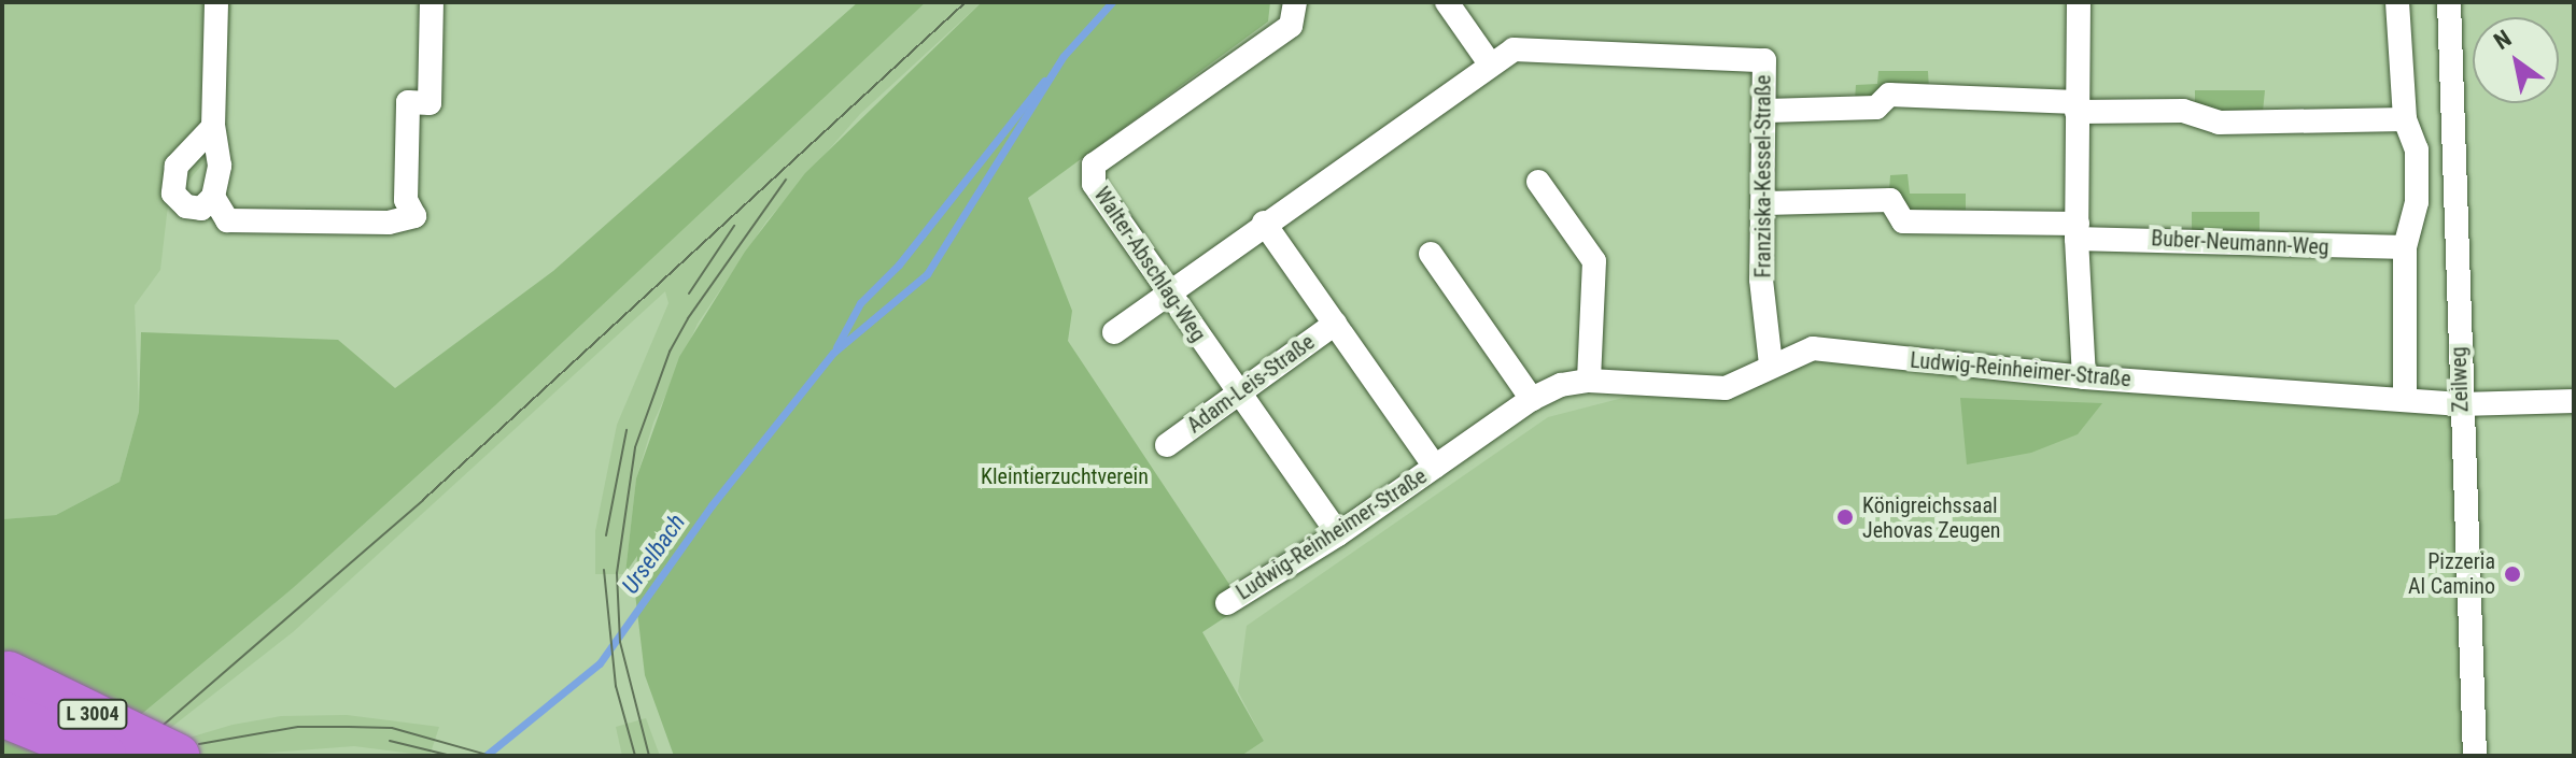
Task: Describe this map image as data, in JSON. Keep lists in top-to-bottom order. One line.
{"streets":{"highway":["L 3004"],"street":["Franziska-Kessel-Straße","Buber-Neumann-Weg","Walter-Abschlag-Weg","Ludwig-Reinheimer-Straße","Zeilweg","Adam-Leis-Straße"]},"crossings":[["Franziska-Kessel-Straße","Buber-Neumann-Weg"],["Franziska-Kessel-Straße","Walter-Abschlag-Weg"],["Franziska-Kessel-Straße","Ludwig-Reinheimer-Straße"],["Walter-Abschlag-Weg","Ludwig-Reinheimer-Straße"],["Walter-Abschlag-Weg","Adam-Leis-Straße"],["Ludwig-Reinheimer-Straße","Zeilweg"],["Ludwig-Reinheimer-Straße","Adam-Leis-Straße"]],"water":["Urselbach"],"parks":["Kleintierzuchtverein"],"places":["Königreichssaal Jehovas Zeugen","Pizzeria Al Camino"],"north":"top left"}
